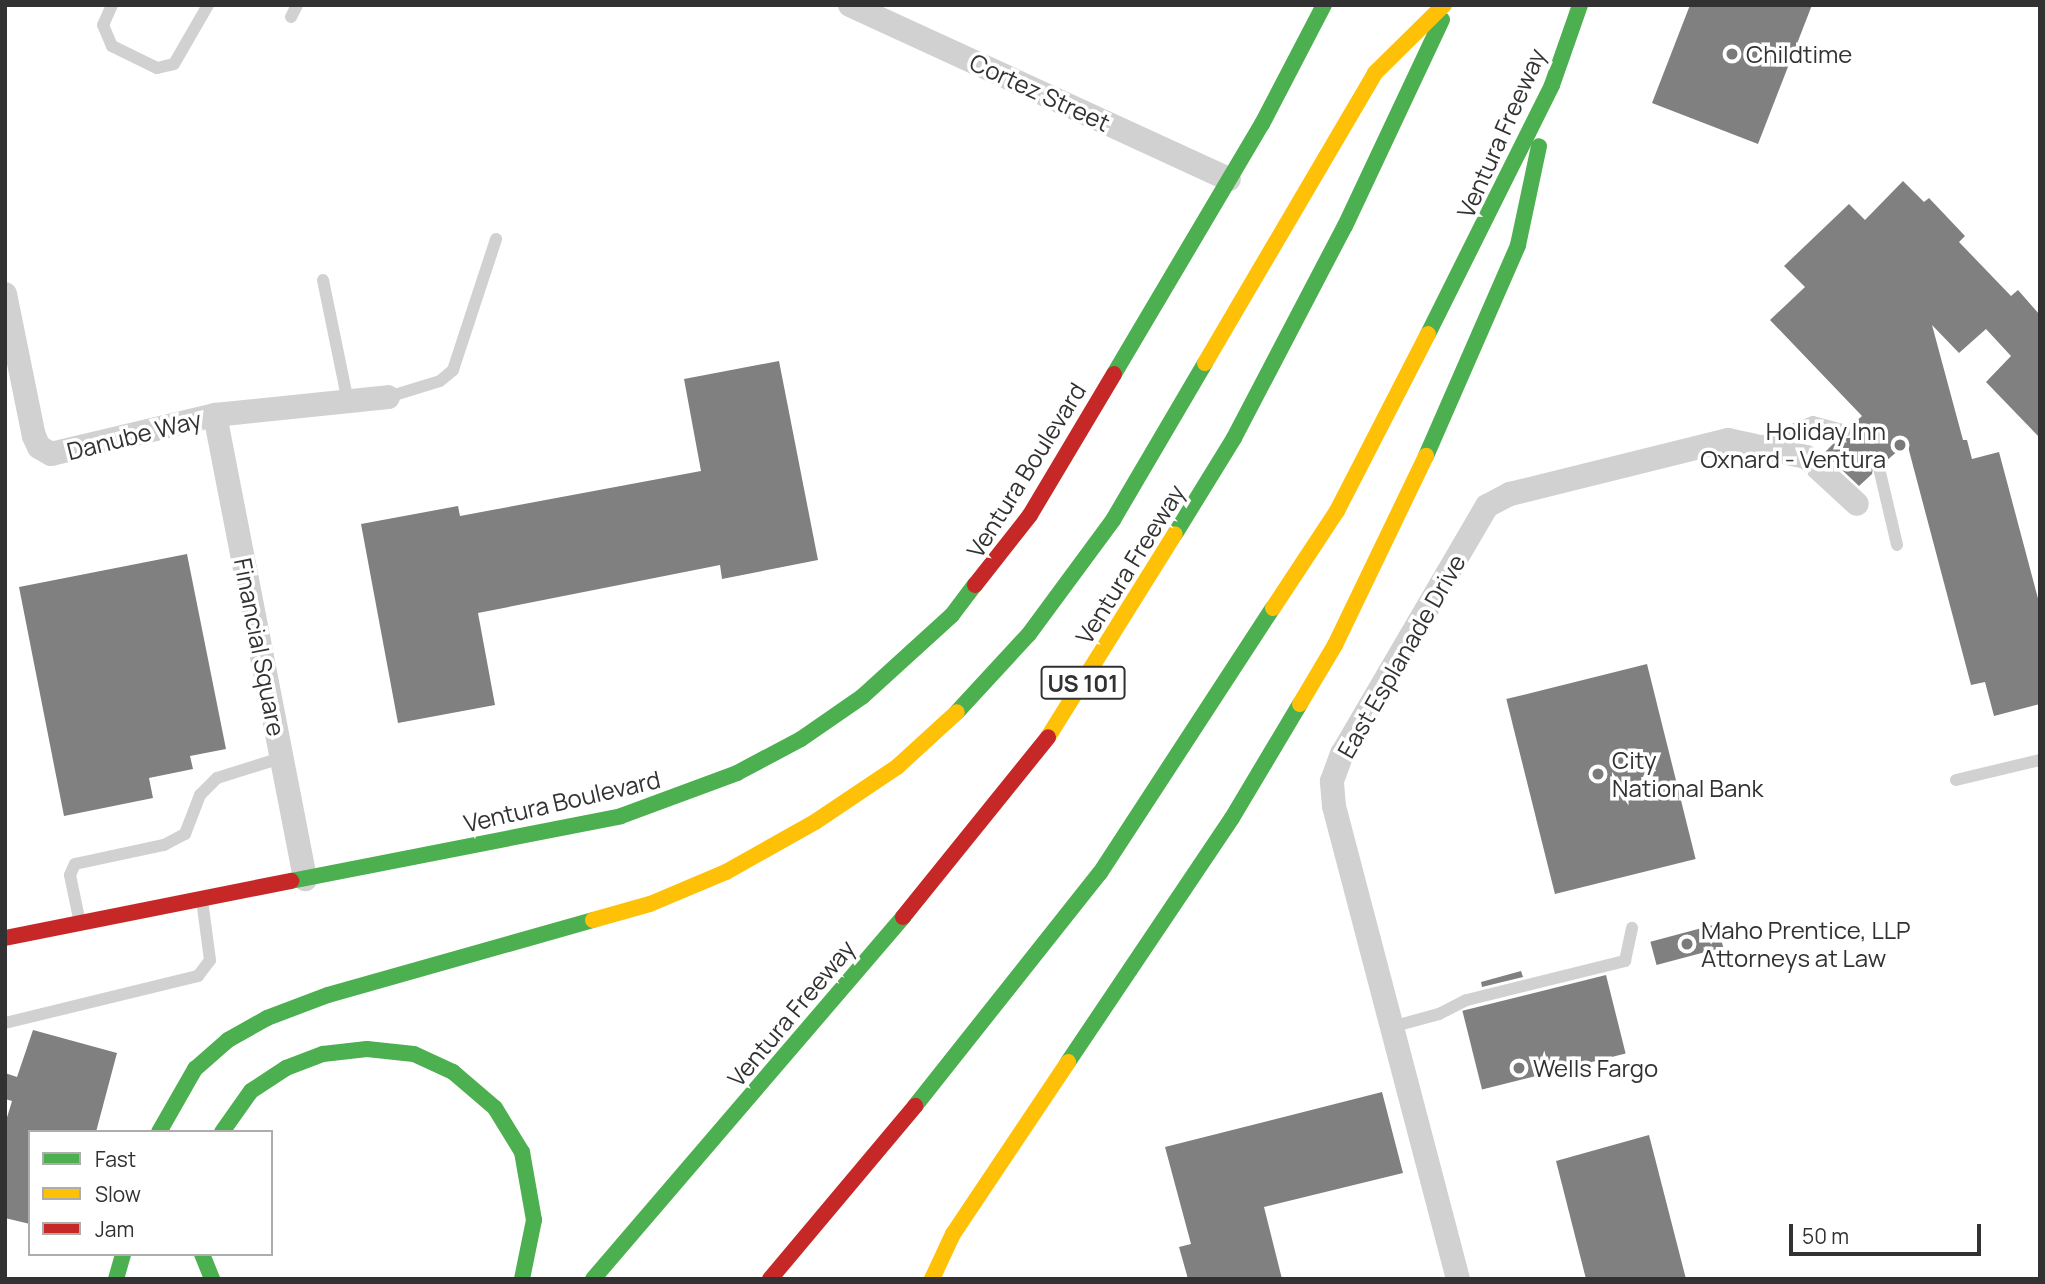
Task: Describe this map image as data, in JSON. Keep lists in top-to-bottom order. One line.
{"streets":{"main road":["Ventura Freeway","Ventura Boulevard","US 101"],"street":["Cortez Street","Danube Way","Financial Square","East Esplanade Drive"]},"crossings":[["Cortez Street","Ventura Boulevard"],["Danube Way","Financial Square"],["Ventura Boulevard","Financial Square"]],"places":["Childtime","Holiday Inn Oxnard - Ventura","City National Bank","Maho Prentice, LLP Attorneys at Law","Wells Fargo"],"legend":["Fast","Slow","Jam"],"scale_bar":"50 m"}
